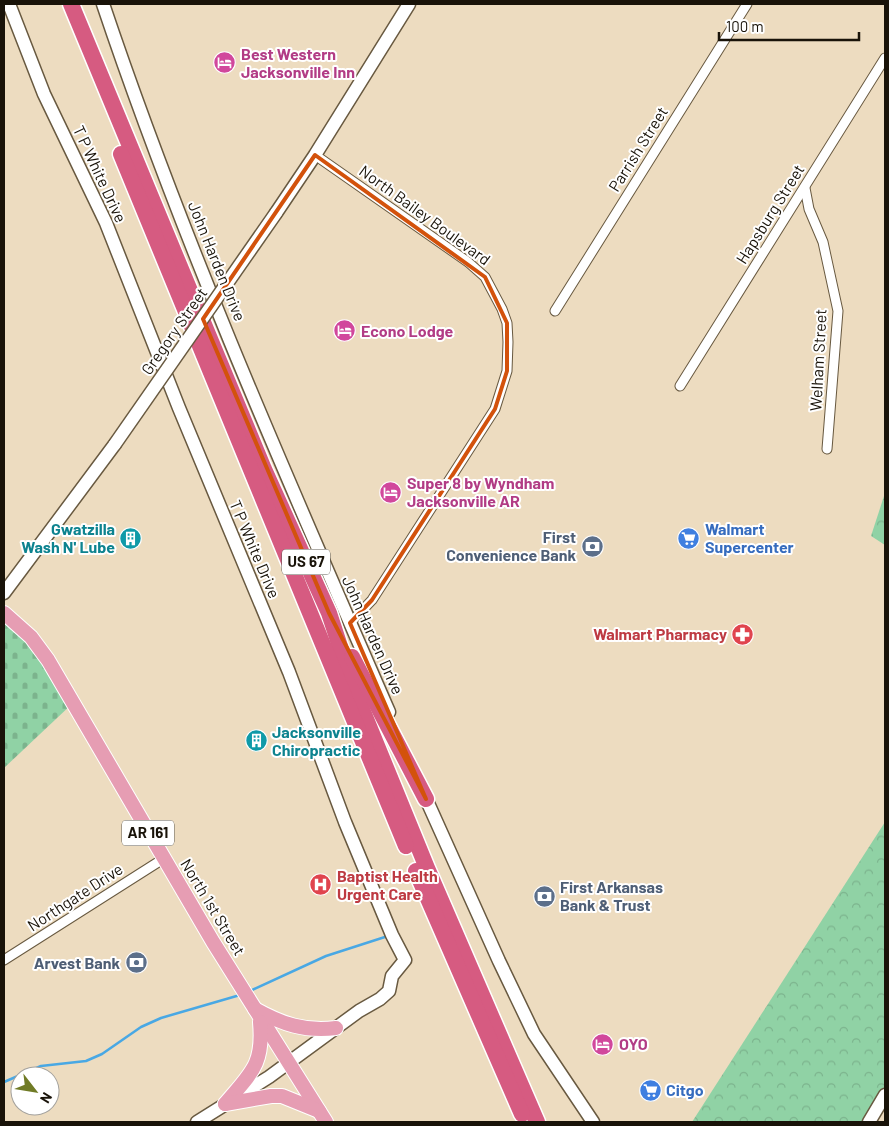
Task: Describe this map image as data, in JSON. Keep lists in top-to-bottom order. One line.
{"streets":{"highway":["US 67"],"main road":["T P White Drive","John Harden Drive","Gregory Street","AR 161","North 1st Street"],"street":["Parrish Street","Hapsburg Street","North Bailey Boulevard","Welham Street","Northgate Drive"]},"crossings":[["T P White Drive","North 1st Street"],["Hapsburg Street","Welham Street"],["North Bailey Boulevard","John Harden Drive"],["North Bailey Boulevard","Gregory Street"],["Northgate Drive","North 1st Street"]],"places":{"hotel":["Best Western Jacksonville Inn","Econo Lodge","Super 8 by Wyndham Jacksonville AR","OYO"],"building":["Gwatzilla Wash N' Lube","Jacksonville Chiropractic"],"supermarket":["Walmart Supercenter","Citgo"],"bank":["First Convenience Bank","First Arkansas Bank & Trust","Arvest Bank"],"pharmacy":["Walmart Pharmacy"],"hospital":["Baptist Health Urgent Care"]},"scale_bar":"100 m","north":"bottom right"}
